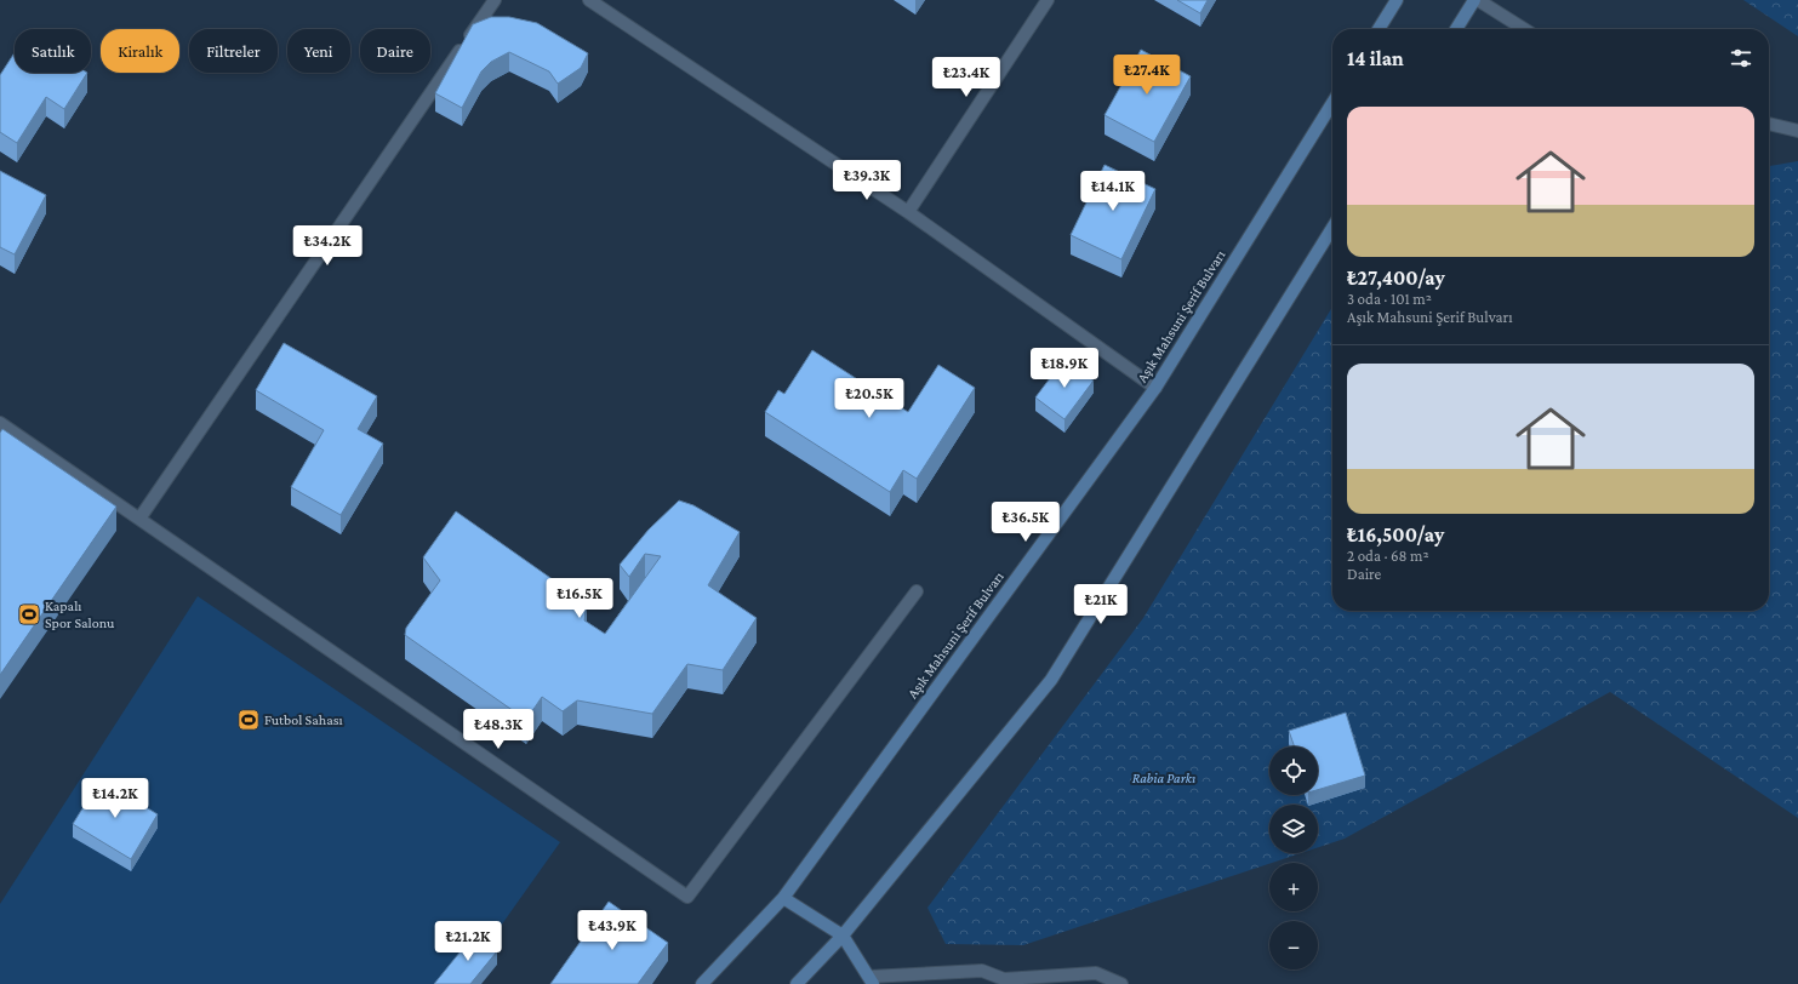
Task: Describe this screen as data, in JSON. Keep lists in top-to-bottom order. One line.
{"streets":{"main road":["Aşık Mahsuni Şerif Bulvarı"]},"parks":["Rabia Parkı"],"places":{"sports":["Kapalı Spor Salonu","Futbol Sahası"]},"page":{"chip":["Satılık","Kiralık","Filtreler","Yeni","Daire"],"heading":"14 ilan","price":["₺27.4K","₺23.4K","₺39.3K","₺14.1K","₺34.2K","₺18.9K","₺20.5K","₺36.5K","₺16.5K","₺21K","₺48.3K","₺14.2K","₺43.9K","₺21.2K"],"list":[{"name":"₺27,400/ay","note":"3 oda · 101 m² · Aşık Mahsuni Şerif Bulvarı"},{"name":"₺16,500/ay","note":"2 oda · 68 m² · Daire"}],"map_buttons":["+","−"]}}
